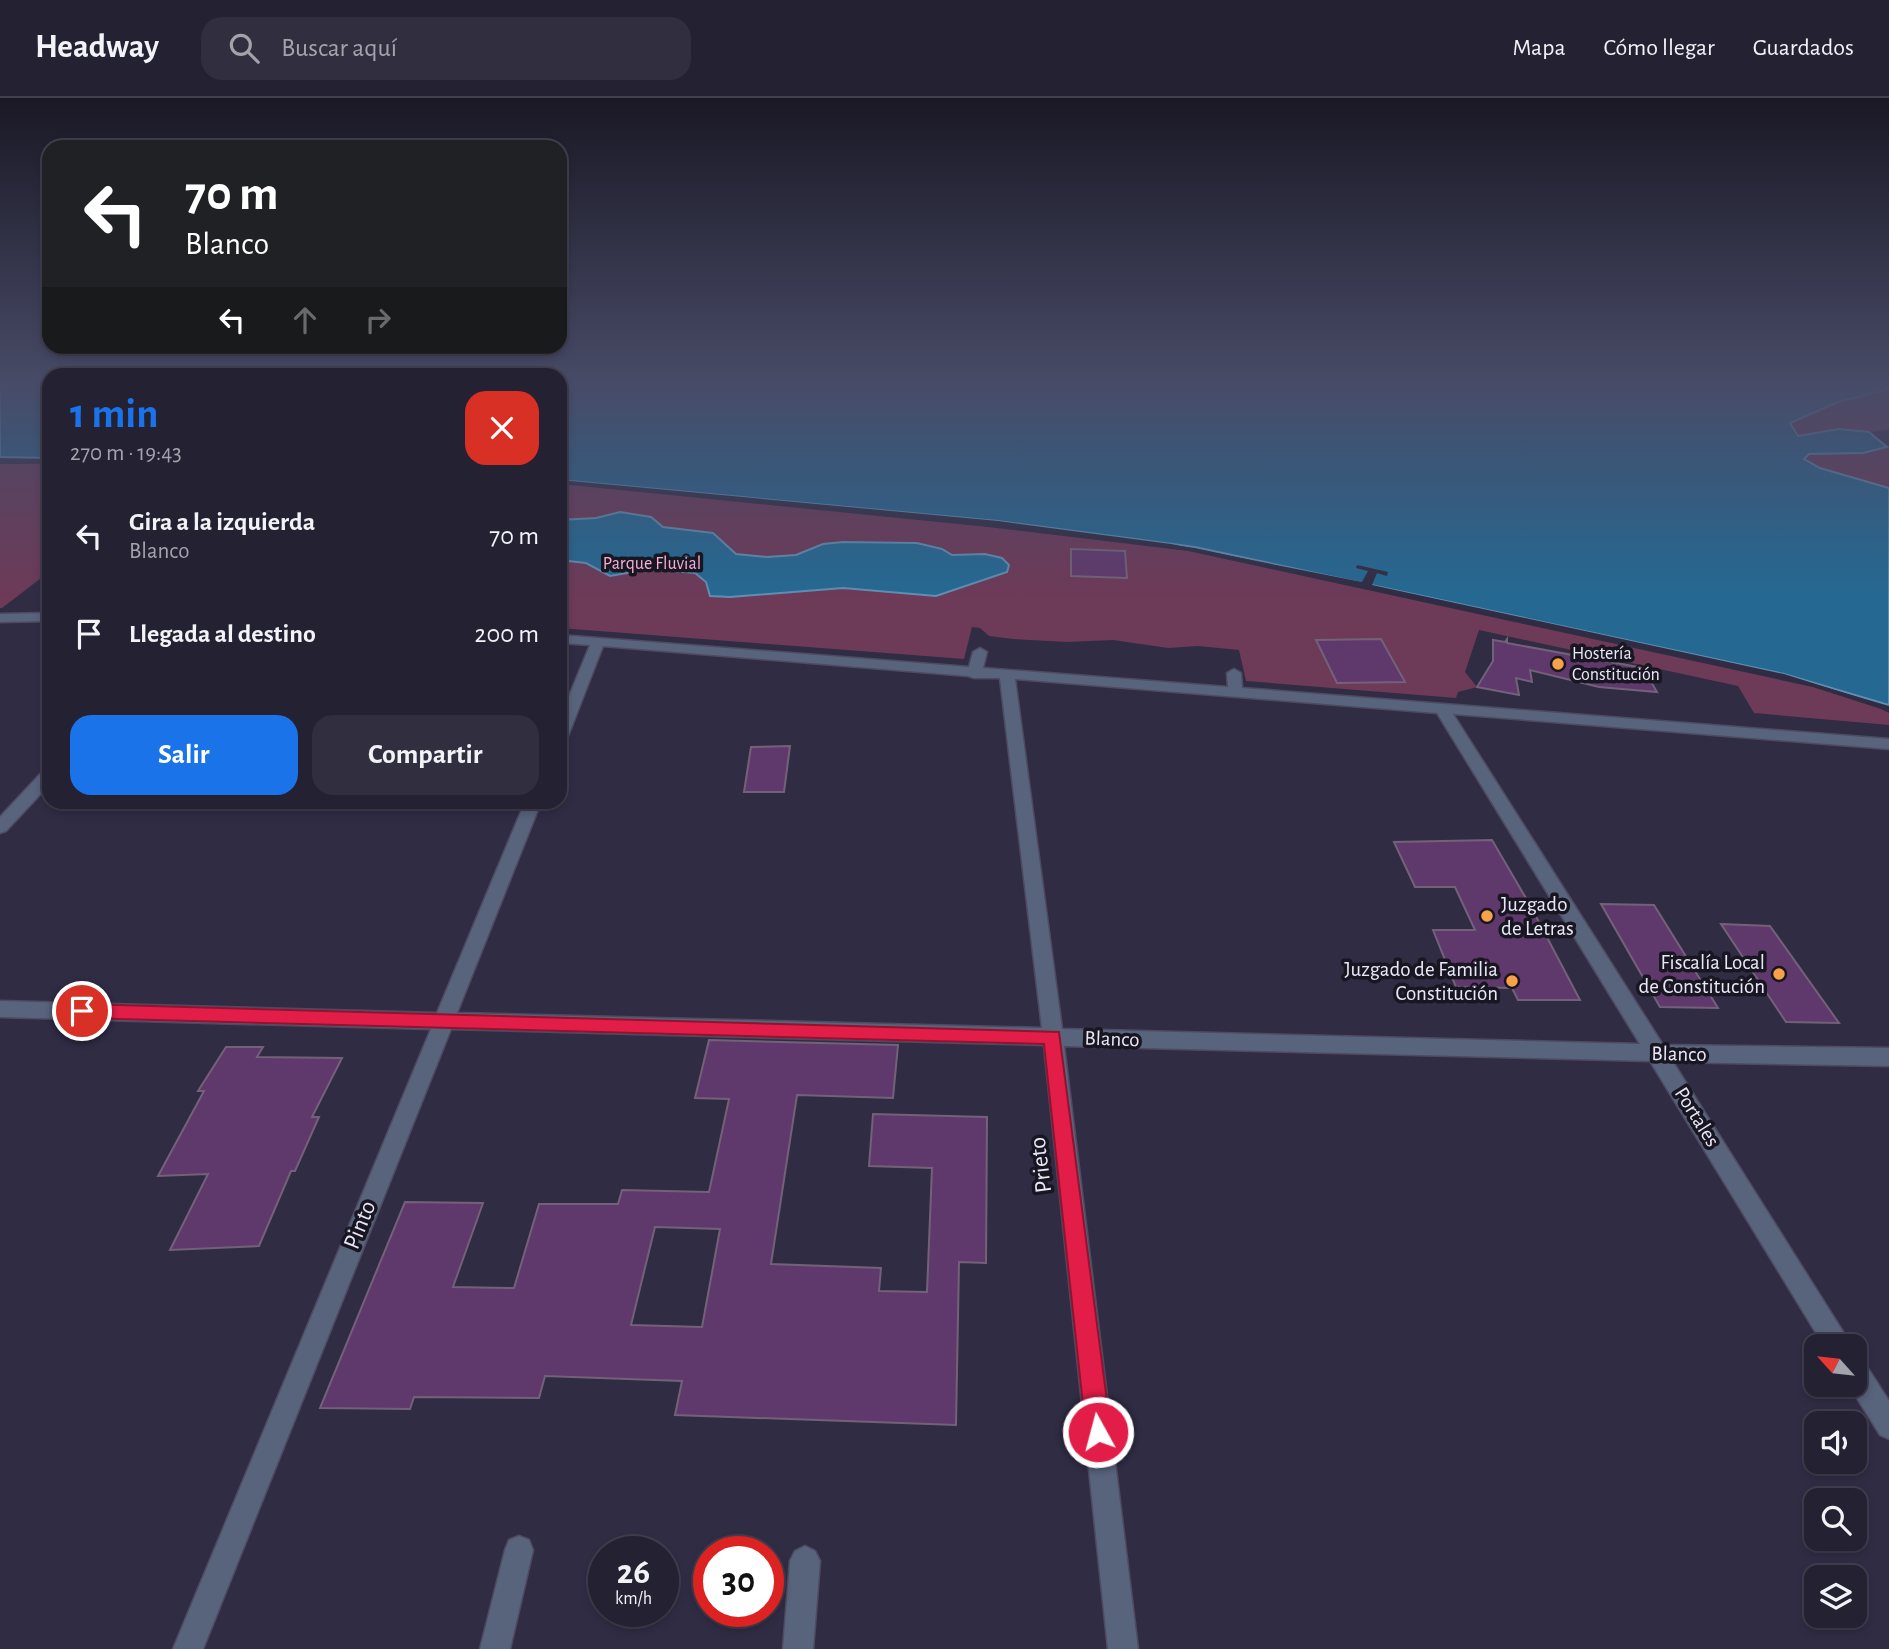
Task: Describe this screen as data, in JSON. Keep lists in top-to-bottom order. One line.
{"streets":{"street":["Blanco","Portales","Prieto","Pinto"]},"crossings":[["Blanco","Portales"],["Blanco","Prieto"],["Blanco","Pinto"]],"parks":["Parque Fluvial"],"places":["Hostería Constitución","Juzgado de Letras","Fiscalía Local de Constitución","Juzgado de Familia Constitución"],"north":"top left","page":{"header":"Headway","search":"Buscar aquí","nav":["Mapa","Cómo llegar","Guardados"],"turn":["70 m","Blanco"],"heading":["1 min","270 m · 19:43"],"list":[{"name":"Gira a la izquierda","note":"Blanco","value":"70 m"},{"name":"Llegada al destino","value":"200 m"}],"buttons":["Salir","Compartir"],"speed":"26 km/h","limit":"30"}}
